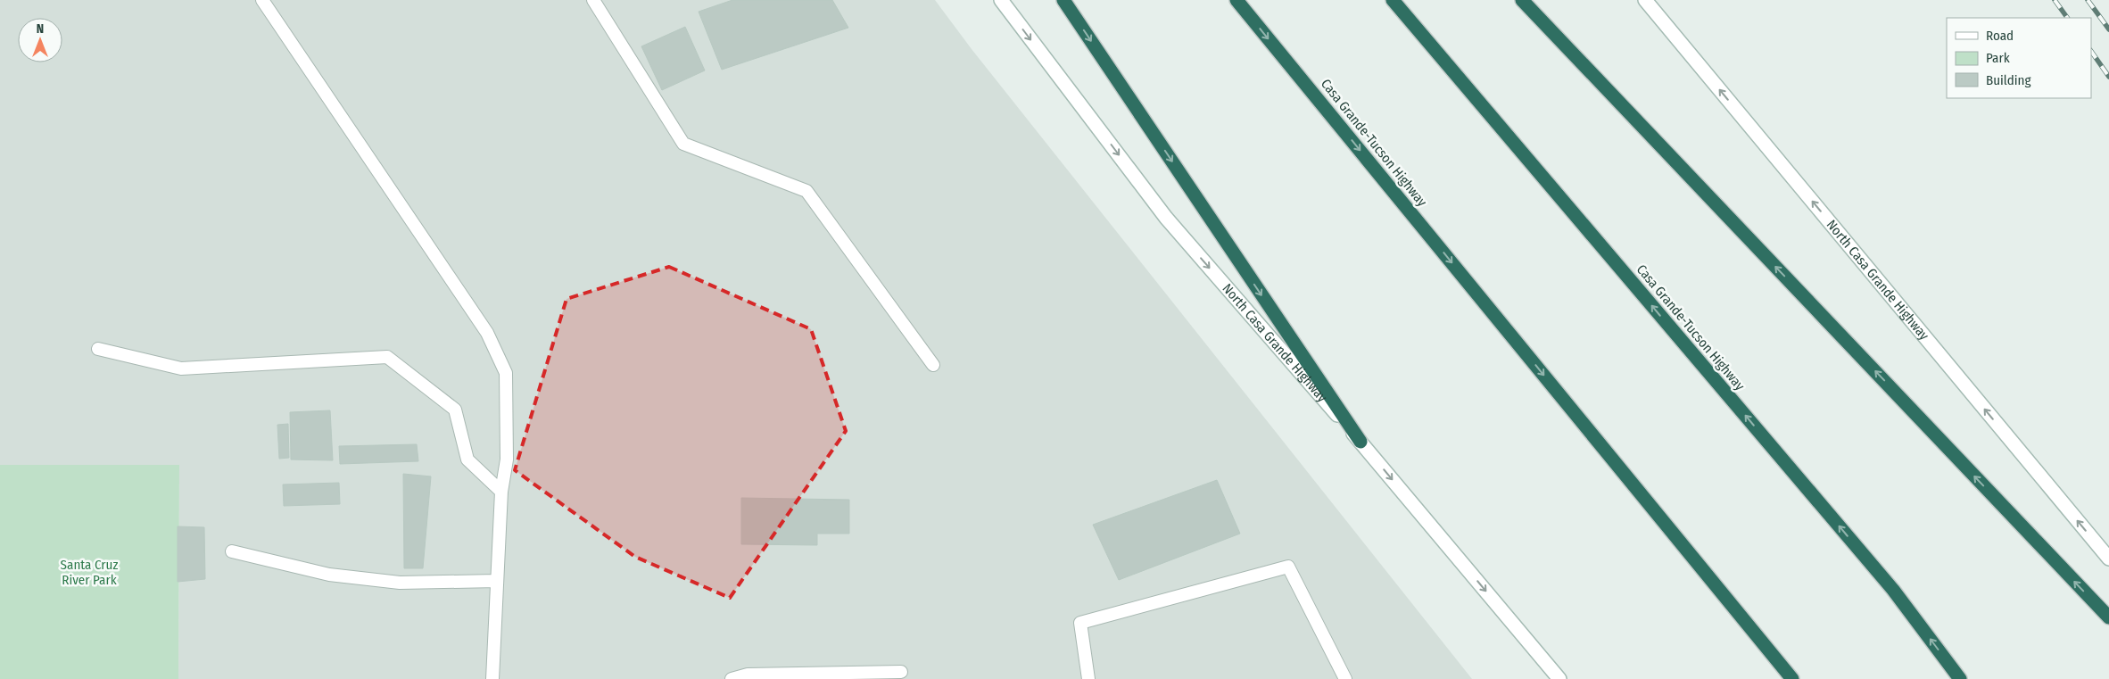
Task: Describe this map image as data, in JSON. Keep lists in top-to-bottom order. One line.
{"streets":{"highway":["Casa Grande-Tucson Highway"],"main road":["North Casa Grande Highway"]},"parks":["Santa Cruz River Park"],"legend":["Road","Park","Building"],"north":"top"}
